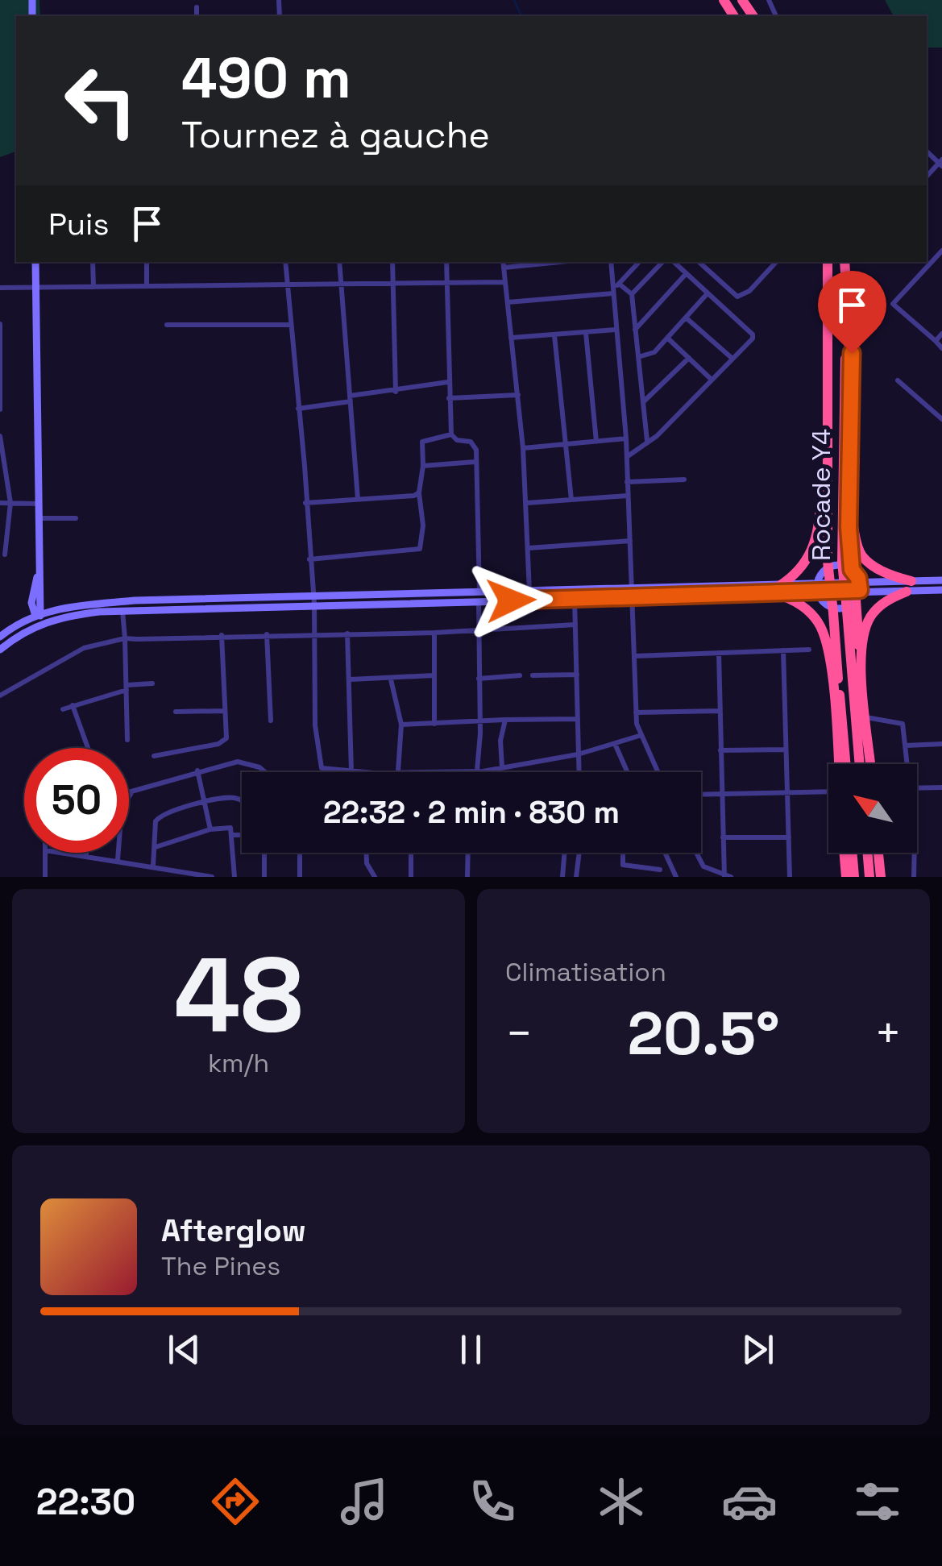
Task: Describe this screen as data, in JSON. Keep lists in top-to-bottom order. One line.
{"streets":{"highway":["Rocade Y4"]},"north":"top left","page":{"turn":["490 m","Tournez à gauche"],"then":"Puis","limit":"50","trip":"22:32 · 2 min · 830 m","tile":[["48","km/h"],"Climatisation"],"heat":["−","20.5°","+"],"song":["Afterglow","The Pines"],"tabs":"22:30"}}
